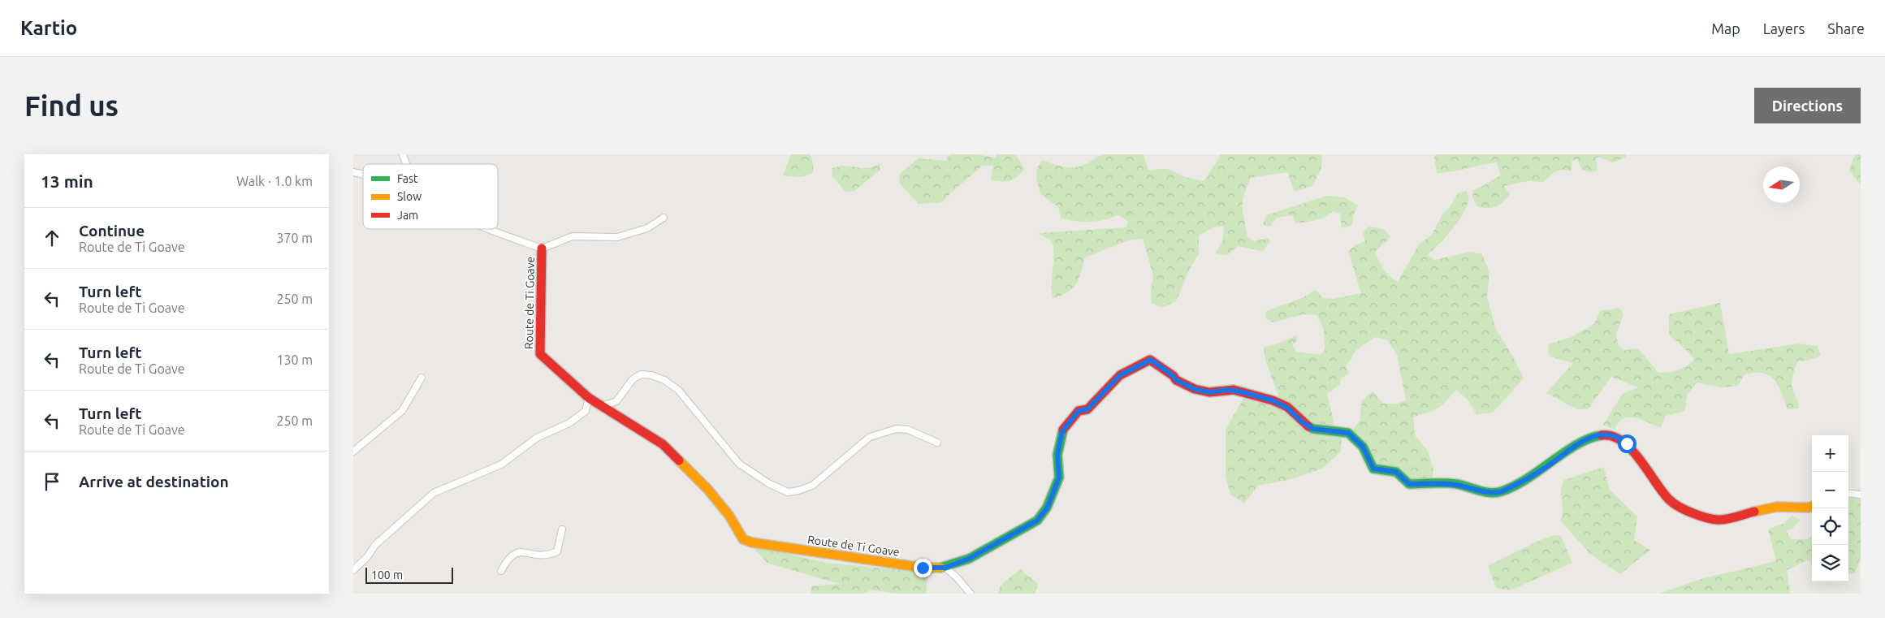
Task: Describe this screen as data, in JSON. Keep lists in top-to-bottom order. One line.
{"streets":{"street":["Route de Ti Goave"]},"legend":["Fast","Slow","Jam"],"scale_bar":"100 m","north":"left","page":{"header":"Kartio","nav":["Map","Layers","Share"],"buttons":"Directions","title":"Find us","heading":["13 min","Walk · 1.0 km"],"list":[["Continue","Route de Ti Goave","370 m"],["Turn left","Route de Ti Goave","250 m"],["Turn left","Route de Ti Goave","130 m"],["Turn left","Route de Ti Goave","250 m"],"Arrive at destination"],"map_buttons":["+","−"],"scale":"100 m"}}
